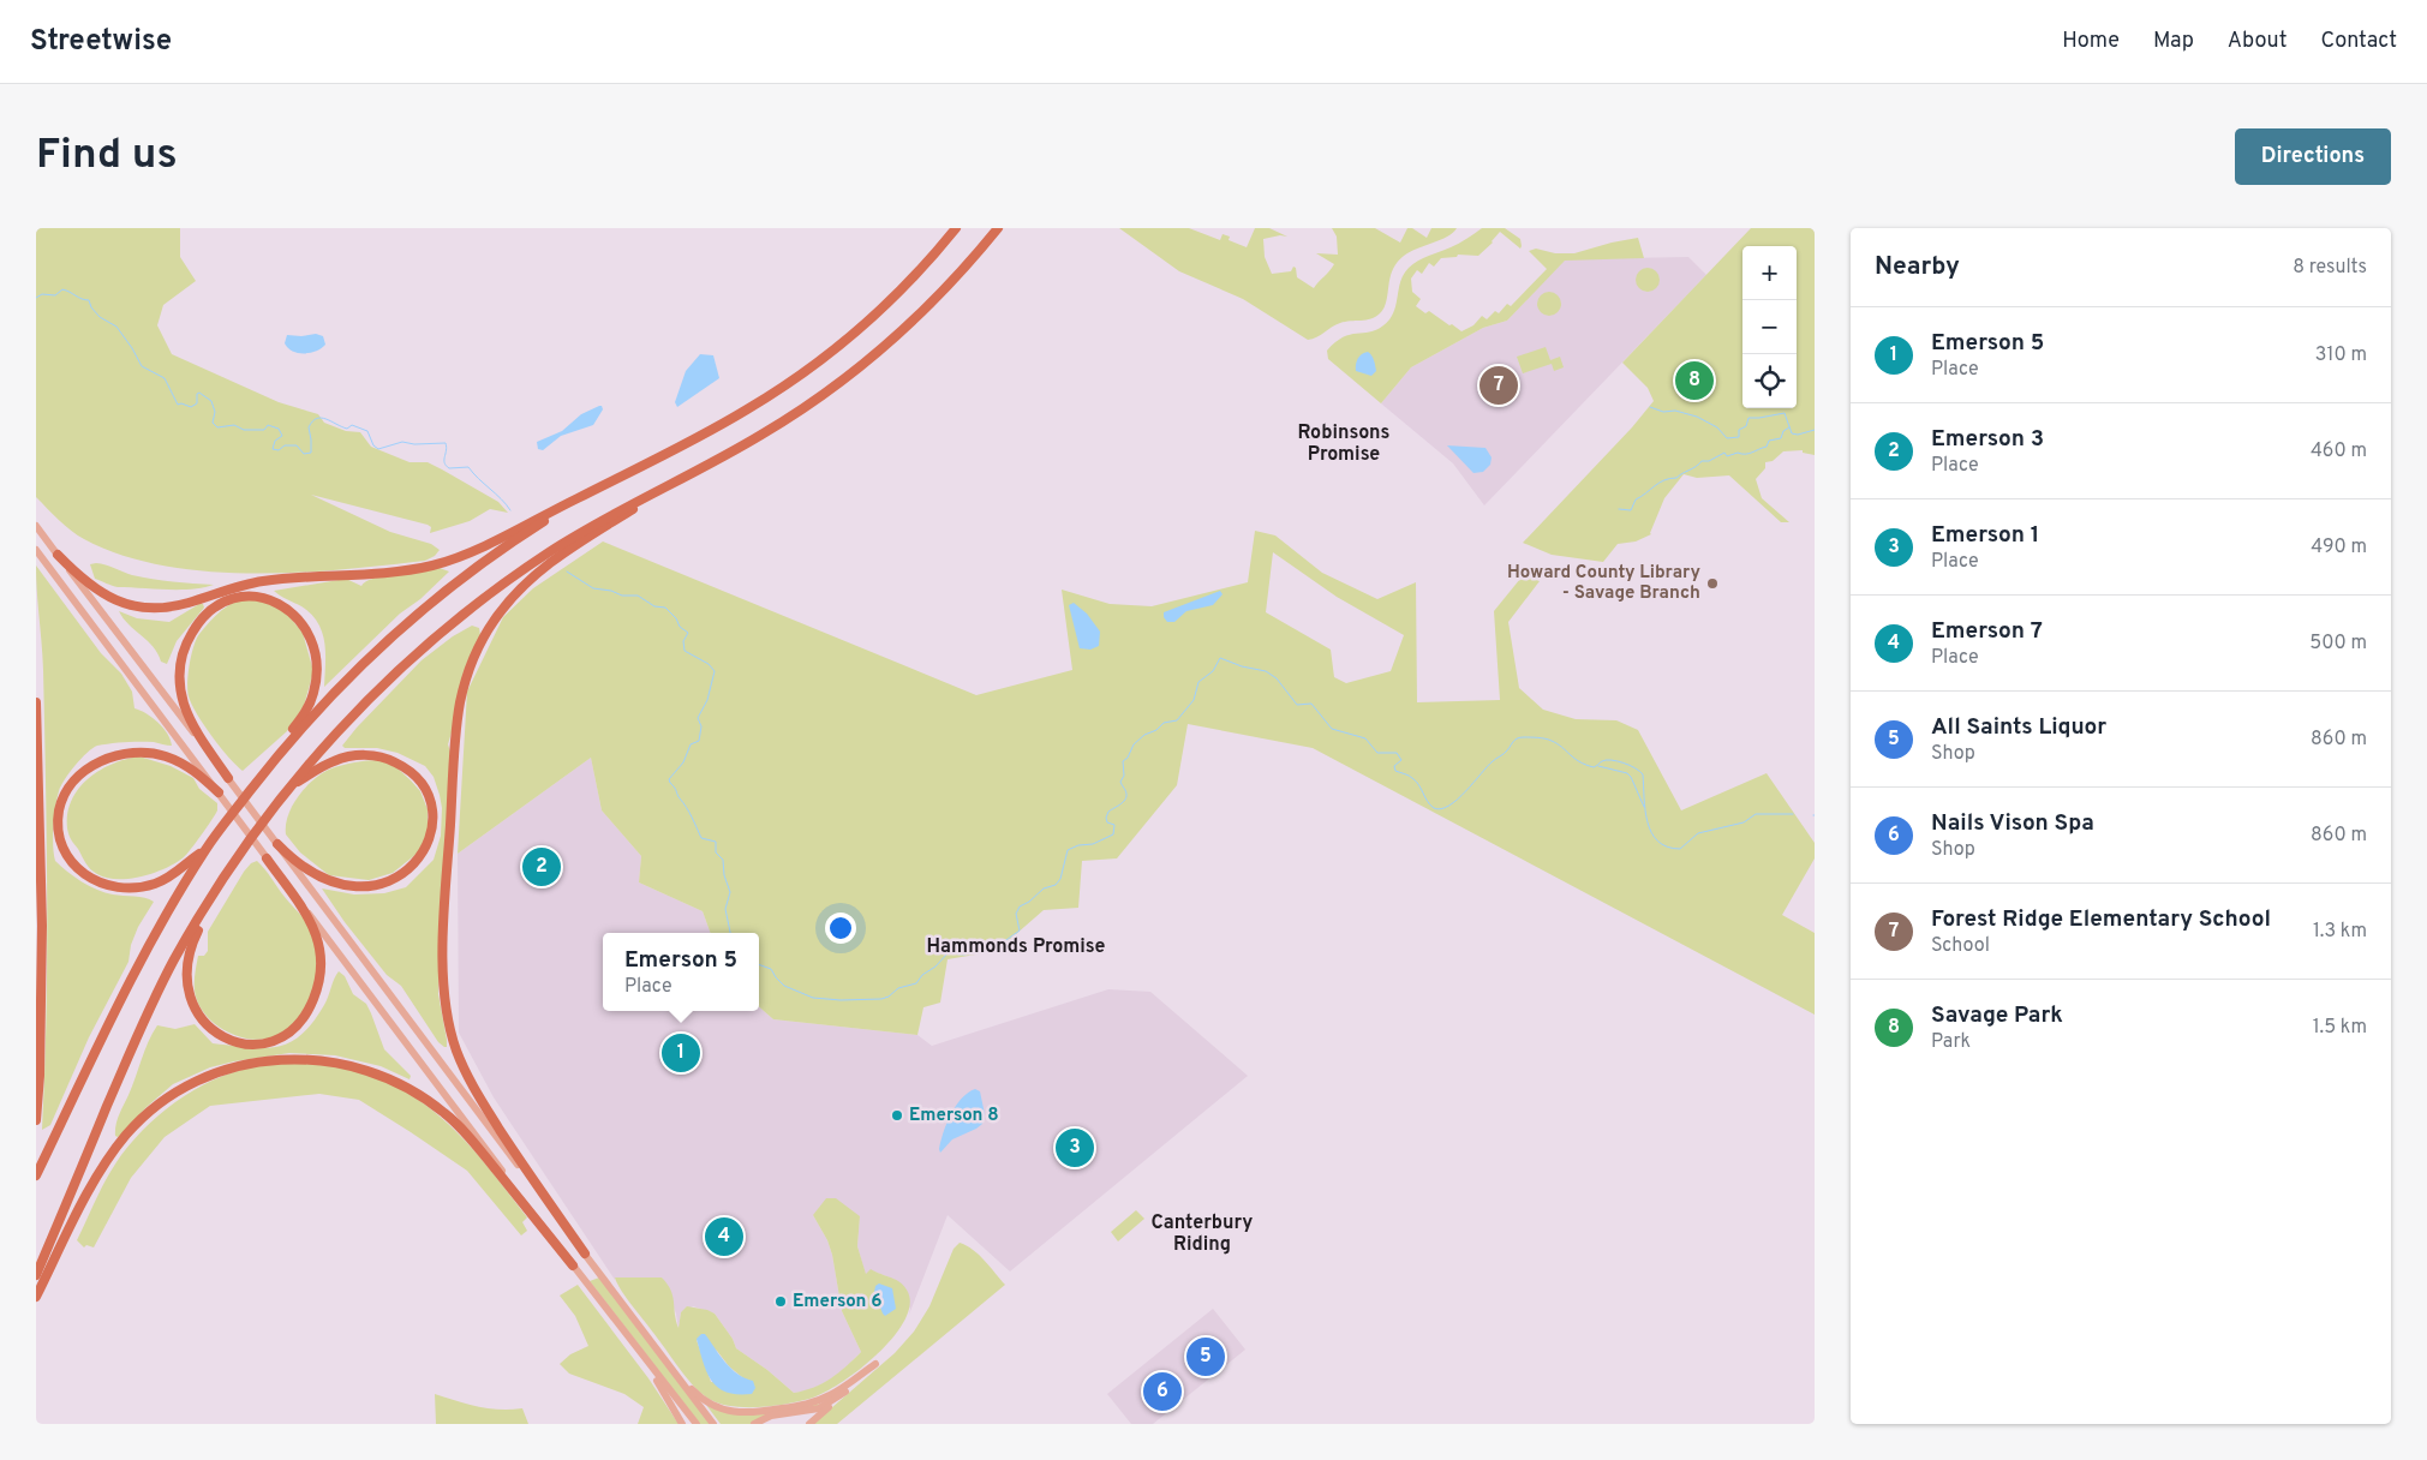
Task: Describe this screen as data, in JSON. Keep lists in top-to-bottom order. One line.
{"districts":["Robinsons Promise","Hammonds Promise","Canterbury Riding"],"places":["Howard County Library - Savage Branch","Emerson 8","Emerson 6"],"page":{"header":"Streetwise","nav":["Home","Map","About","Contact"],"buttons":"Directions","title":"Find us","heading":["Nearby","8 results"],"map_buttons":["+","−"],"list":[{"mark":"1","name":"Emerson 5","note":"Place","value":"310 m"},{"mark":"2","name":"Emerson 3","note":"Place","value":"460 m"},{"mark":"3","name":"Emerson 1","note":"Place","value":"490 m"},{"mark":"4","name":"Emerson 7","note":"Place","value":"500 m"},{"mark":"5","name":"All Saints Liquor","note":"Shop","value":"860 m"},{"mark":"6","name":"Nails Vison Spa","note":"Shop","value":"860 m"},{"mark":"7","name":"Forest Ridge Elementary School","note":"School","value":"1.3 km"},{"mark":"8","name":"Savage Park","note":"Park","value":"1.5 km"}],"pins":["8","7","2","1","3","4","5","6"],"popup":["Emerson 5","Place"]}}
